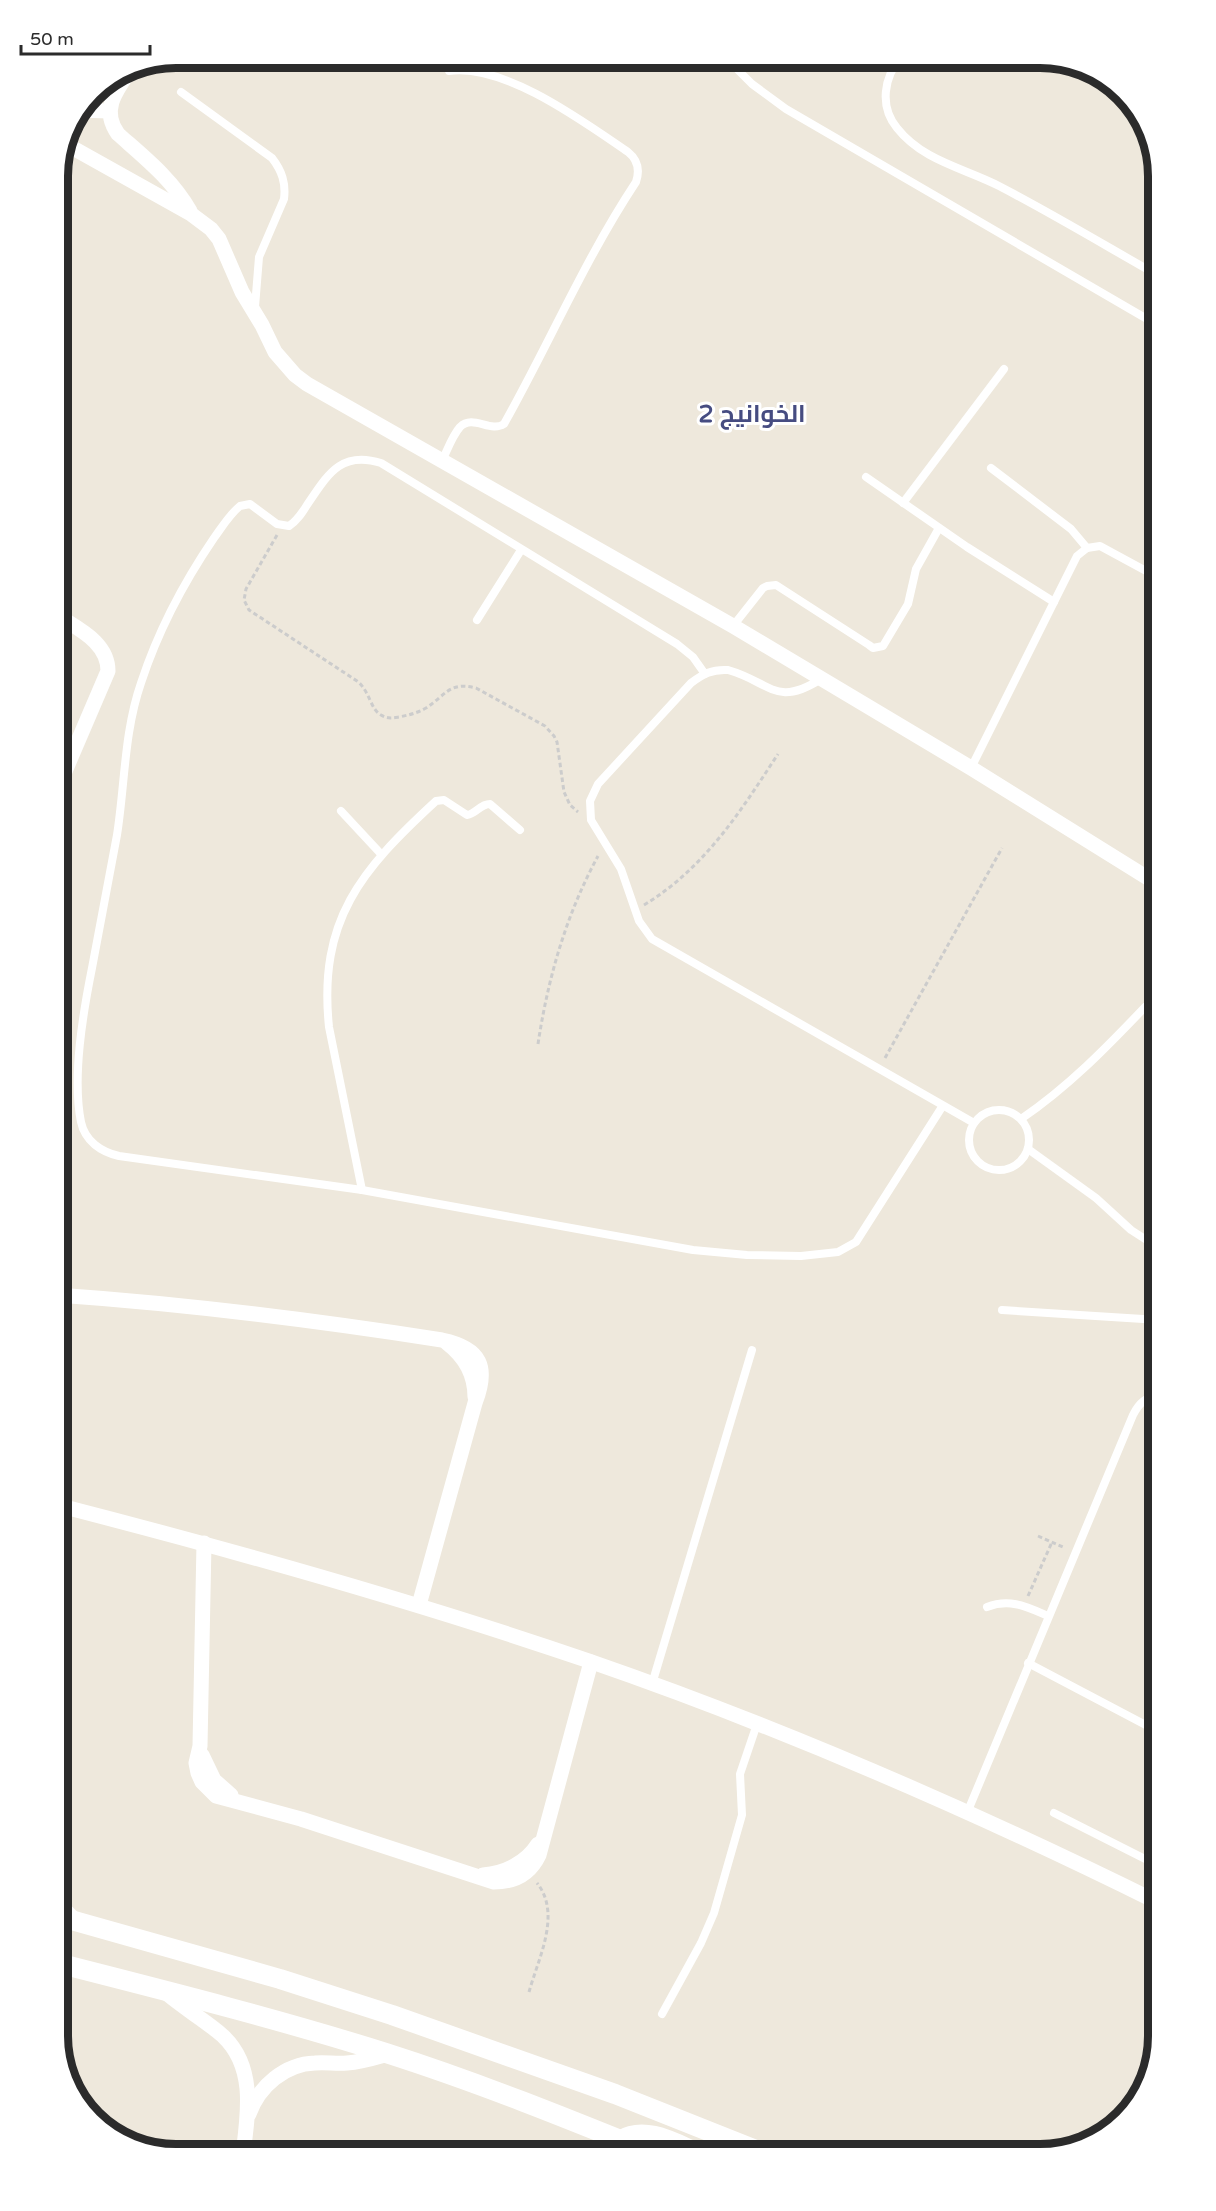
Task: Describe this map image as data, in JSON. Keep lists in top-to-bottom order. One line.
{"districts":["الخوانيج 2"],"scale_bar":"50 m"}
